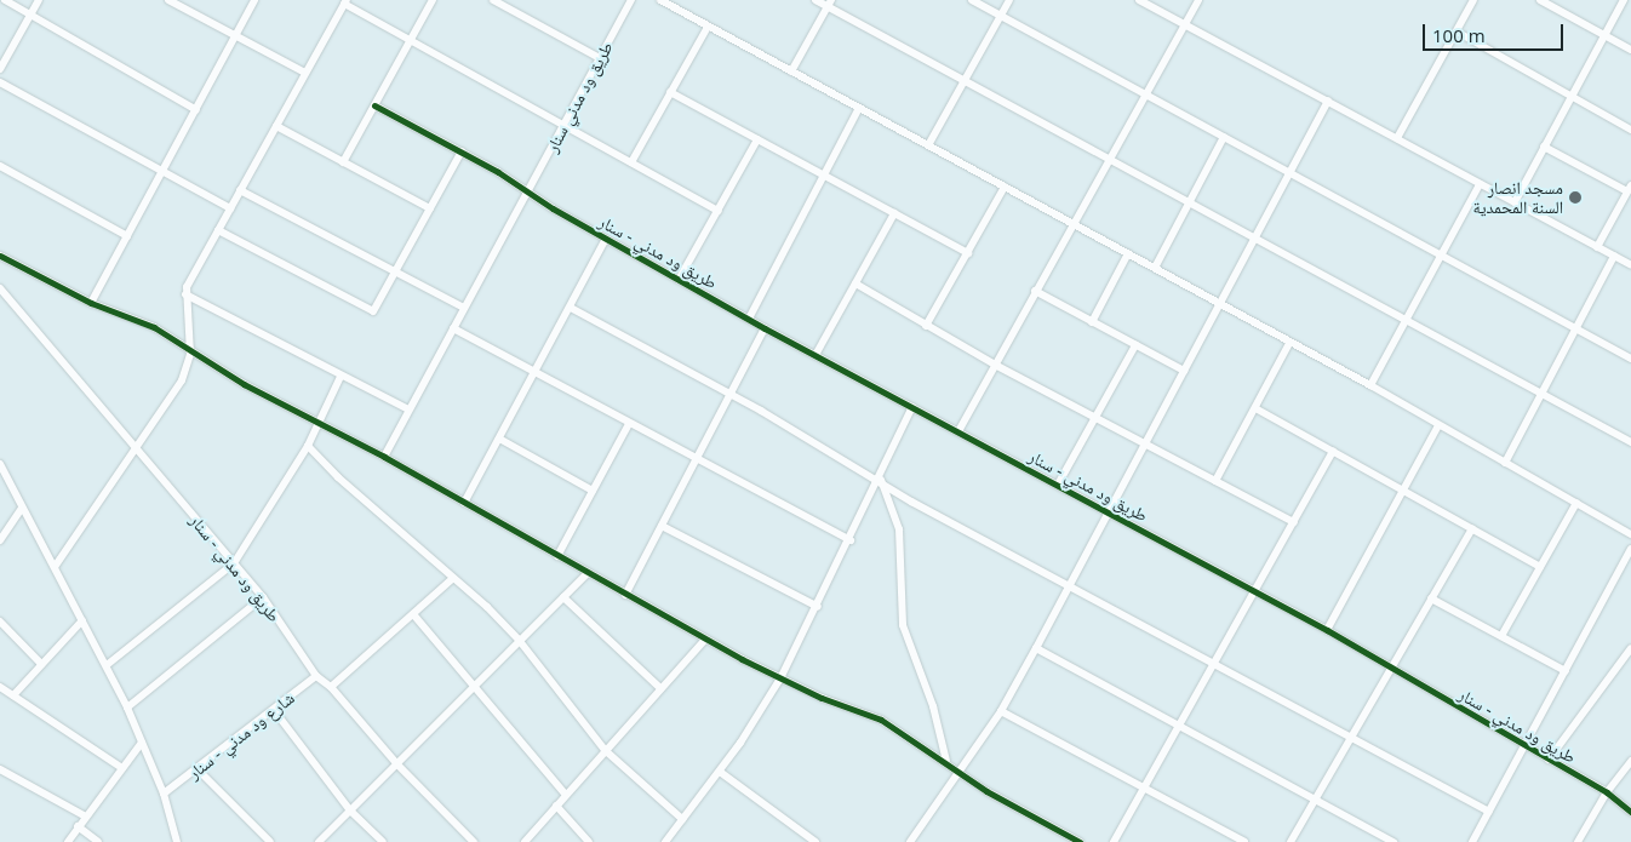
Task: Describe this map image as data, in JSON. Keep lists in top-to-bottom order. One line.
{"streets":{"street":["طريق ود مدني سنار","طريق ود مدني - سنار","شارع ود مدني - سنار"]},"crossings":[["طريق ود مدني سنار","طريق ود مدني - سنار"],["طريق ود مدني - سنار","شارع ود مدني - سنار"]],"places":["مسجد انصار السنة المحمدية"],"scale_bar":"100 m"}
